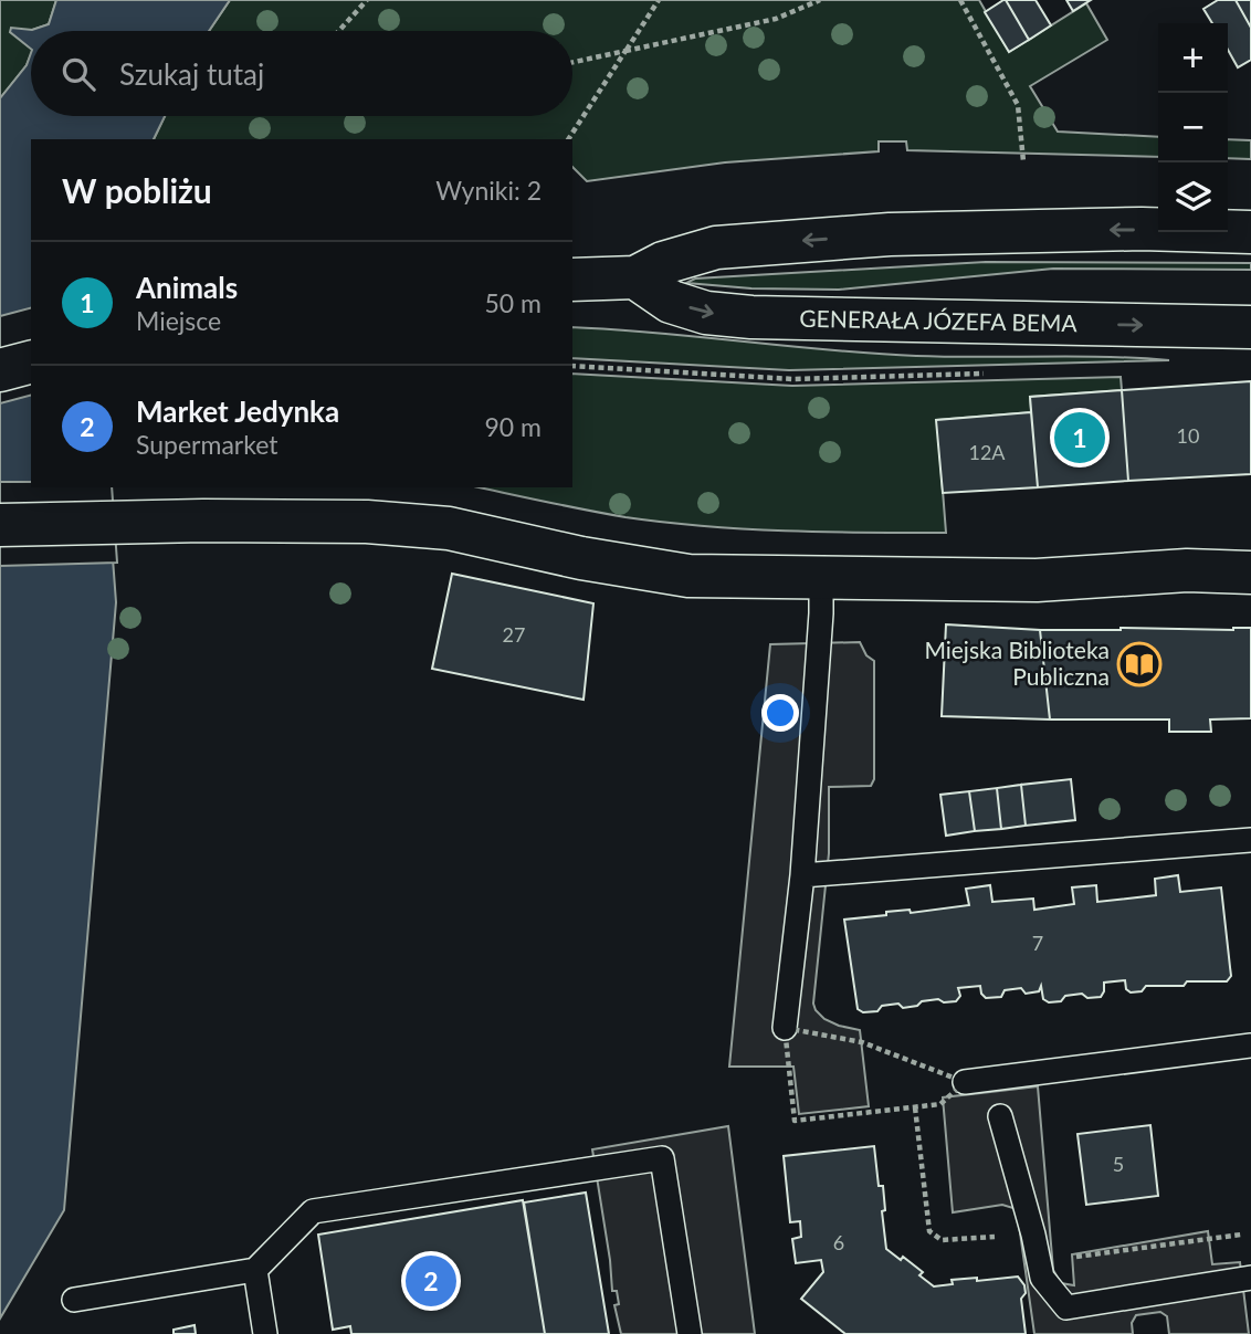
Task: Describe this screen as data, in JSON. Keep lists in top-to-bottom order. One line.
{"streets":{"main road":["GENERAŁA JÓZEFA BEMA"]},"places":{"library":["Miejska Biblioteka Publiczna"]},"house_numbers":["10","12A","27","7","5","6"],"page":{"map_buttons":["+","−"],"search":"Szukaj tutaj","heading":["W pobliżu","Wyniki: 2"],"list":[{"mark":"1","name":"Animals","note":"Miejsce","value":"50 m"},{"mark":"2","name":"Market Jedynka","note":"Supermarket","value":"90 m"}],"pins":["1","2"]}}
